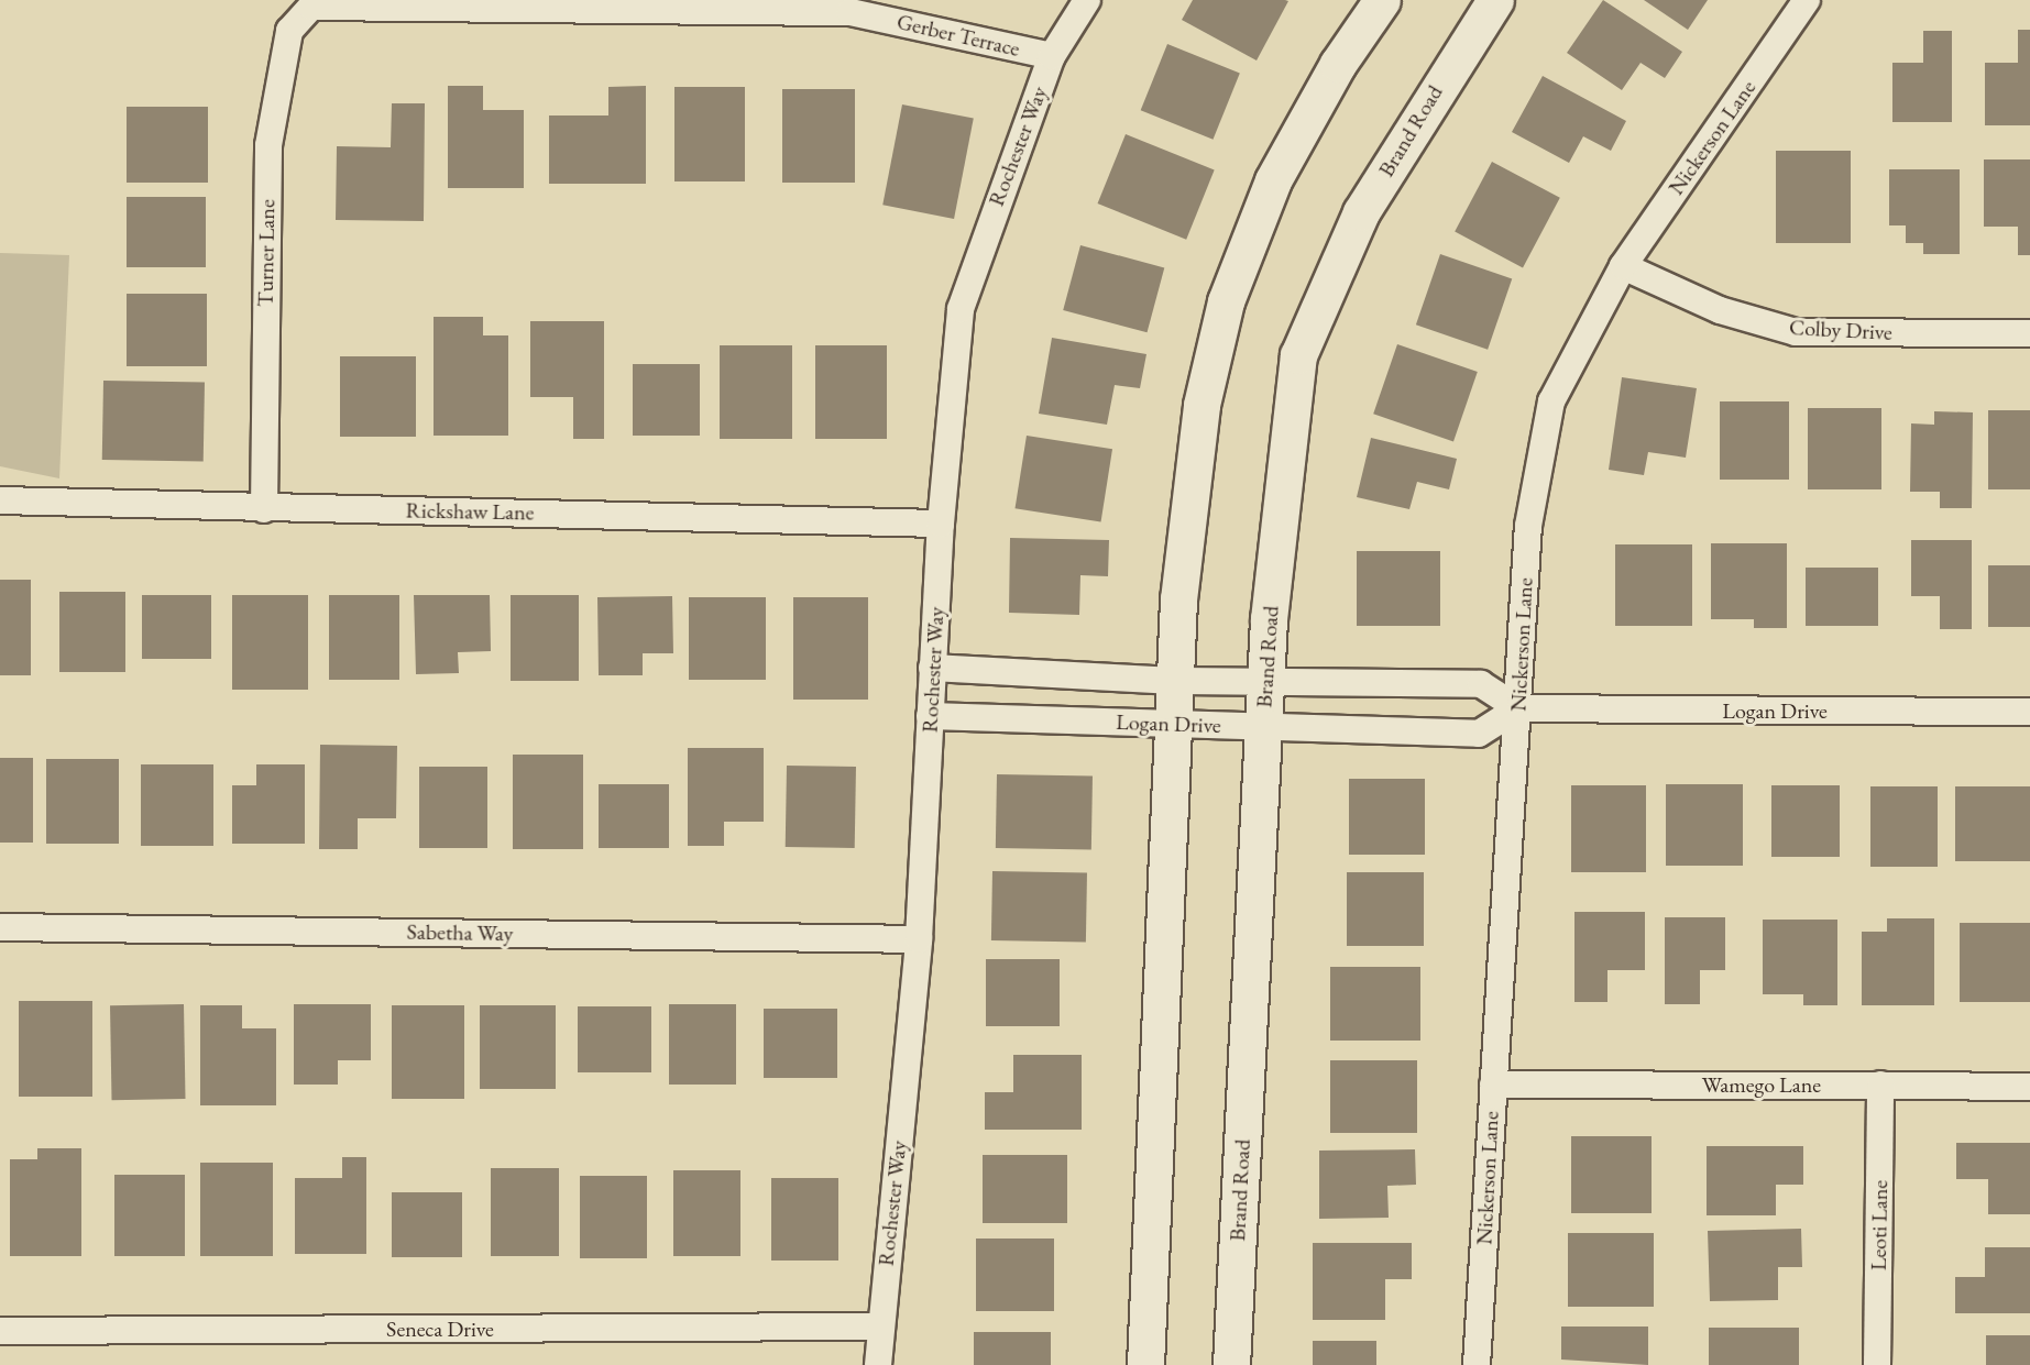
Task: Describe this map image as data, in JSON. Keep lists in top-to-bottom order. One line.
{"streets":{"main road":["Brand Road"],"street":["Gerber Terrace","Nickerson Lane","Rochester Way","Turner Lane","Colby Drive","Rickshaw Lane","Logan Drive","Sabetha Way","Wamego Lane","Leoti Lane","Seneca Drive"]},"crossings":[["Gerber Terrace","Rochester Way"],["Gerber Terrace","Turner Lane"],["Brand Road","Logan Drive"],["Nickerson Lane","Colby Drive"],["Nickerson Lane","Logan Drive"],["Nickerson Lane","Wamego Lane"],["Rochester Way","Rickshaw Lane"],["Rochester Way","Logan Drive"],["Rochester Way","Sabetha Way"],["Rochester Way","Seneca Drive"],["Turner Lane","Rickshaw Lane"],["Wamego Lane","Leoti Lane"]]}
